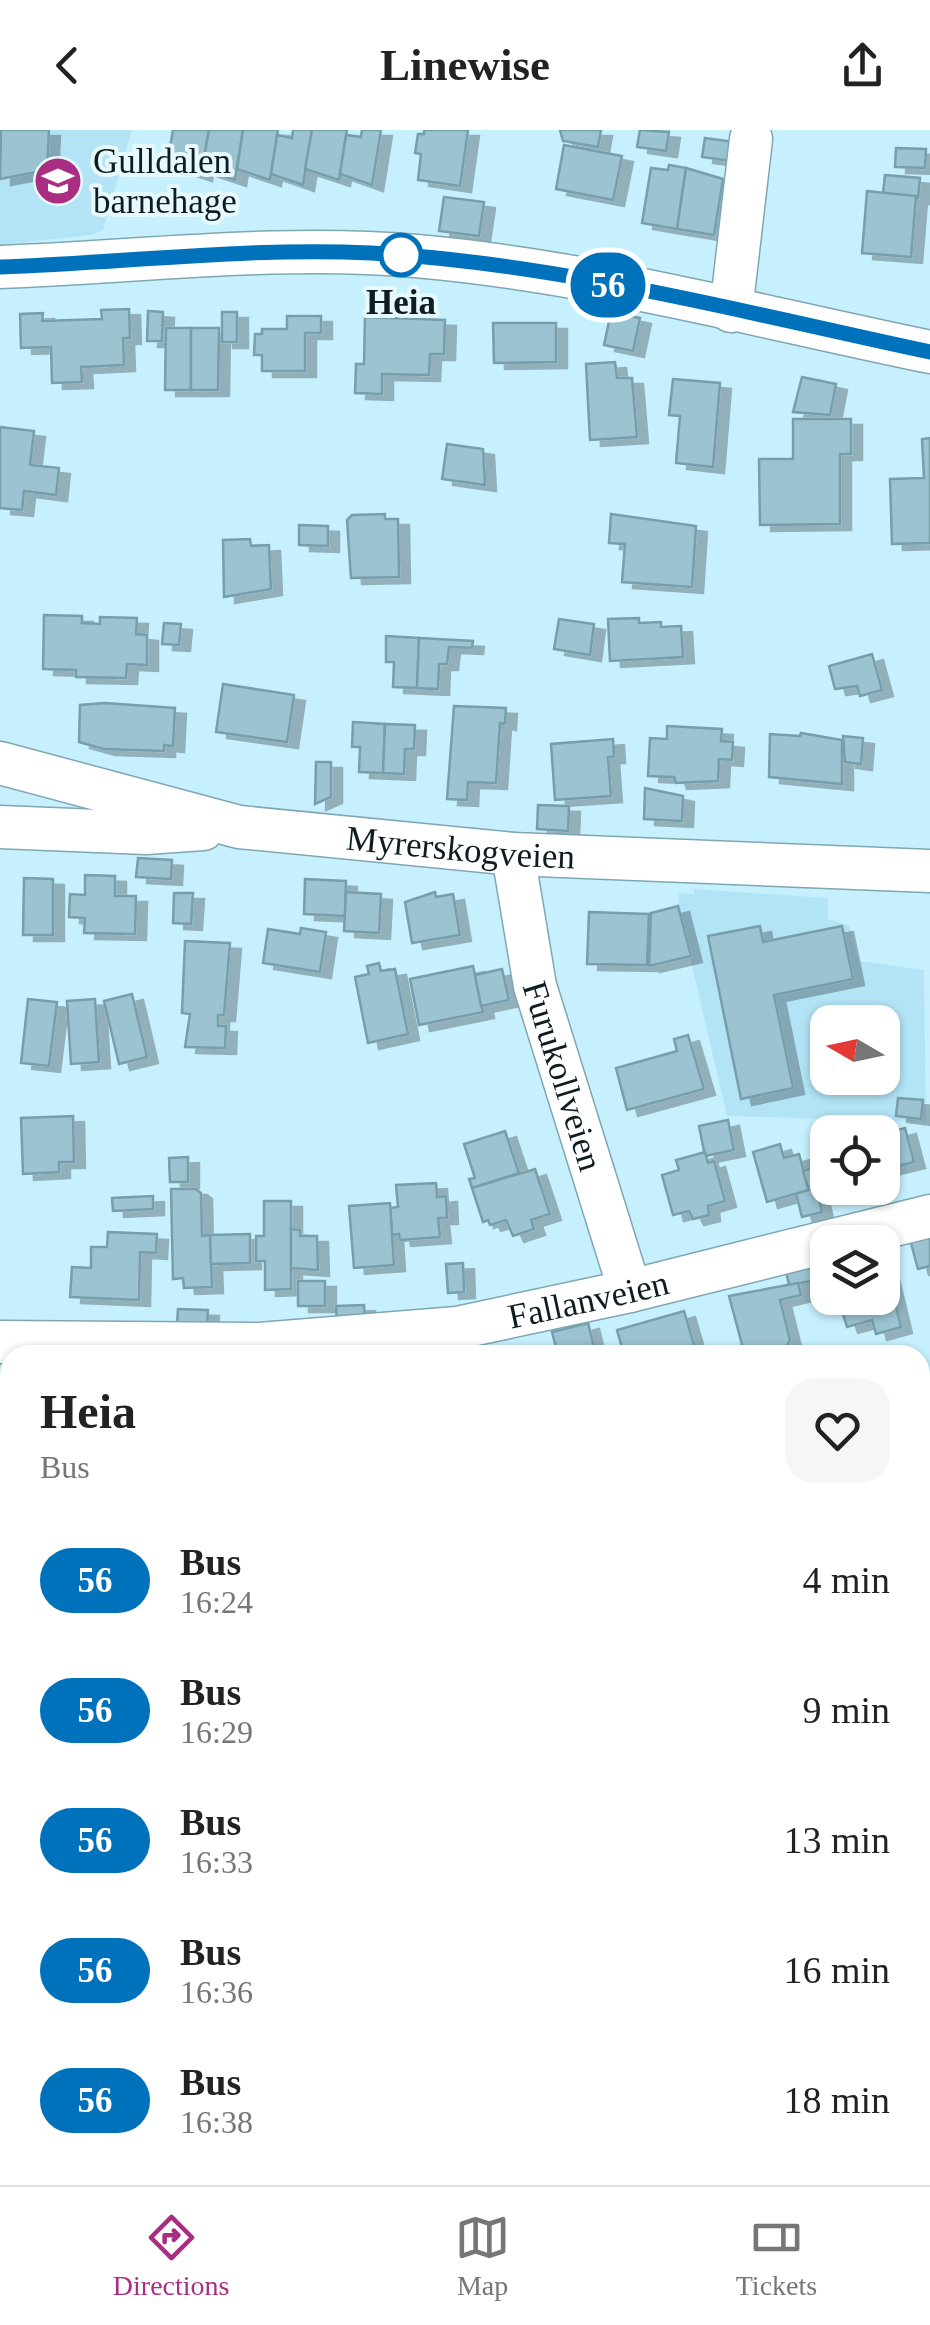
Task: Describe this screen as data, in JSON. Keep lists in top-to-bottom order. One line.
{"streets":{"street":["Myrerskogveien","Furukollveien","Fallanveien"]},"crossings":[["Myrerskogveien","Furukollveien"],["Furukollveien","Fallanveien"]],"places":{"school or university":["Gulldalen barnehage"],"other":["Heia"]},"lines":["bus line 56"],"north":"left","page":{"header":"Linewise","on_map":"56","heading":["Heia","Bus"],"list":[{"mark":"56","name":"Bus","note":"16:24","value":"4 min"},{"mark":"56","name":"Bus","note":"16:29","value":"9 min"},{"mark":"56","name":"Bus","note":"16:33","value":"13 min"},{"mark":"56","name":"Bus","note":"16:36","value":"16 min"},{"mark":"56","name":"Bus","note":"16:38","value":"18 min"}],"tabs":["Directions","Map","Tickets"]}}
